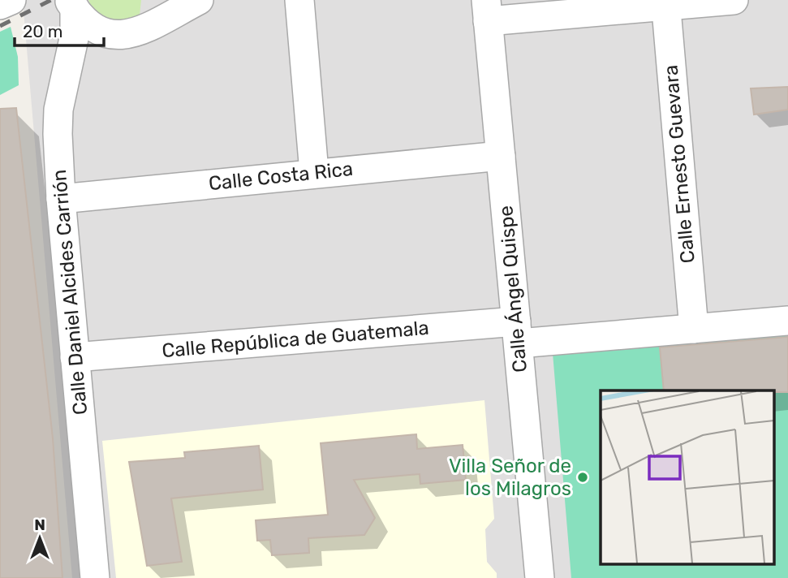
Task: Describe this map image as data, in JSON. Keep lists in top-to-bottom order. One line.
{"streets":{"street":["Calle Ernesto Guevara","Calle Costa Rica","Calle Ángel Quispe","Calle Daniel Alcides Carrión","Calle República de Guatemala"]},"crossings":[["Calle Ernesto Guevara","Calle República de Guatemala"],["Calle Costa Rica","Calle Ángel Quispe"],["Calle Costa Rica","Calle Daniel Alcides Carrión"],["Calle Ángel Quispe","Calle República de Guatemala"],["Calle Daniel Alcides Carrión","Calle República de Guatemala"]],"places":["Villa Señor de los Milagros"],"scale_bar":"20 m","north":"top"}
